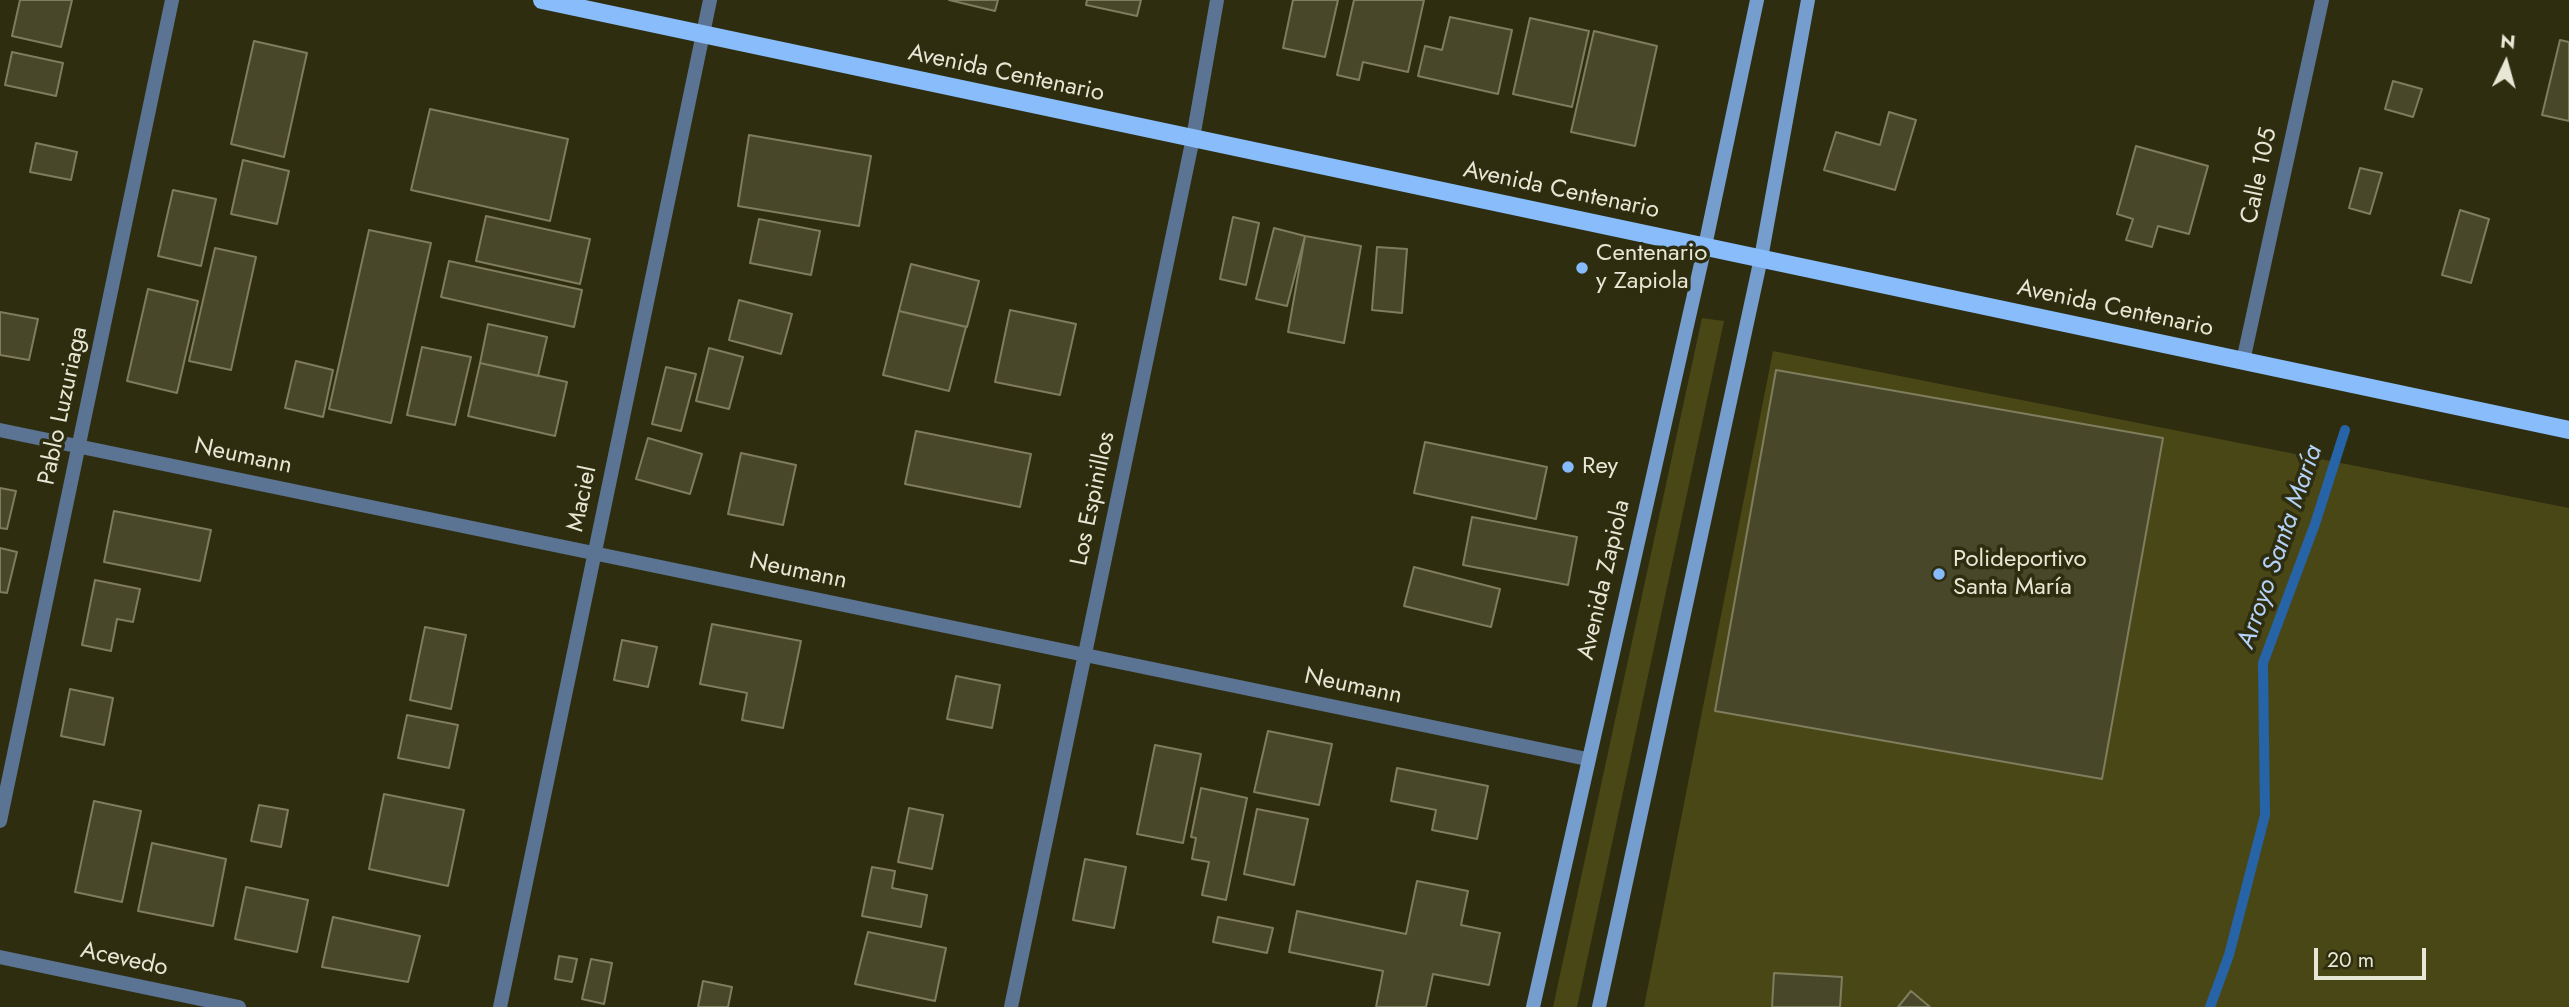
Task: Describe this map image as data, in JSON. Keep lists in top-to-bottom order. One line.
{"streets":{"main road":["Avenida Centenario","Avenida Zapiola"],"street":["Calle 105","Pablo Luzuriaga","Neumann","Maciel","Los Espinillos","Acevedo"]},"crossings":[["Avenida Centenario","Calle 105"],["Avenida Centenario","Maciel"],["Avenida Centenario","Los Espinillos"],["Avenida Centenario","Avenida Zapiola"],["Pablo Luzuriaga","Neumann"],["Neumann","Maciel"],["Neumann","Los Espinillos"],["Neumann","Avenida Zapiola"]],"water":["Arroyo Santa María"],"places":["Centenario y Zapiola","Rey","Polideportivo Santa María"],"scale_bar":"20 m","north":"top"}
